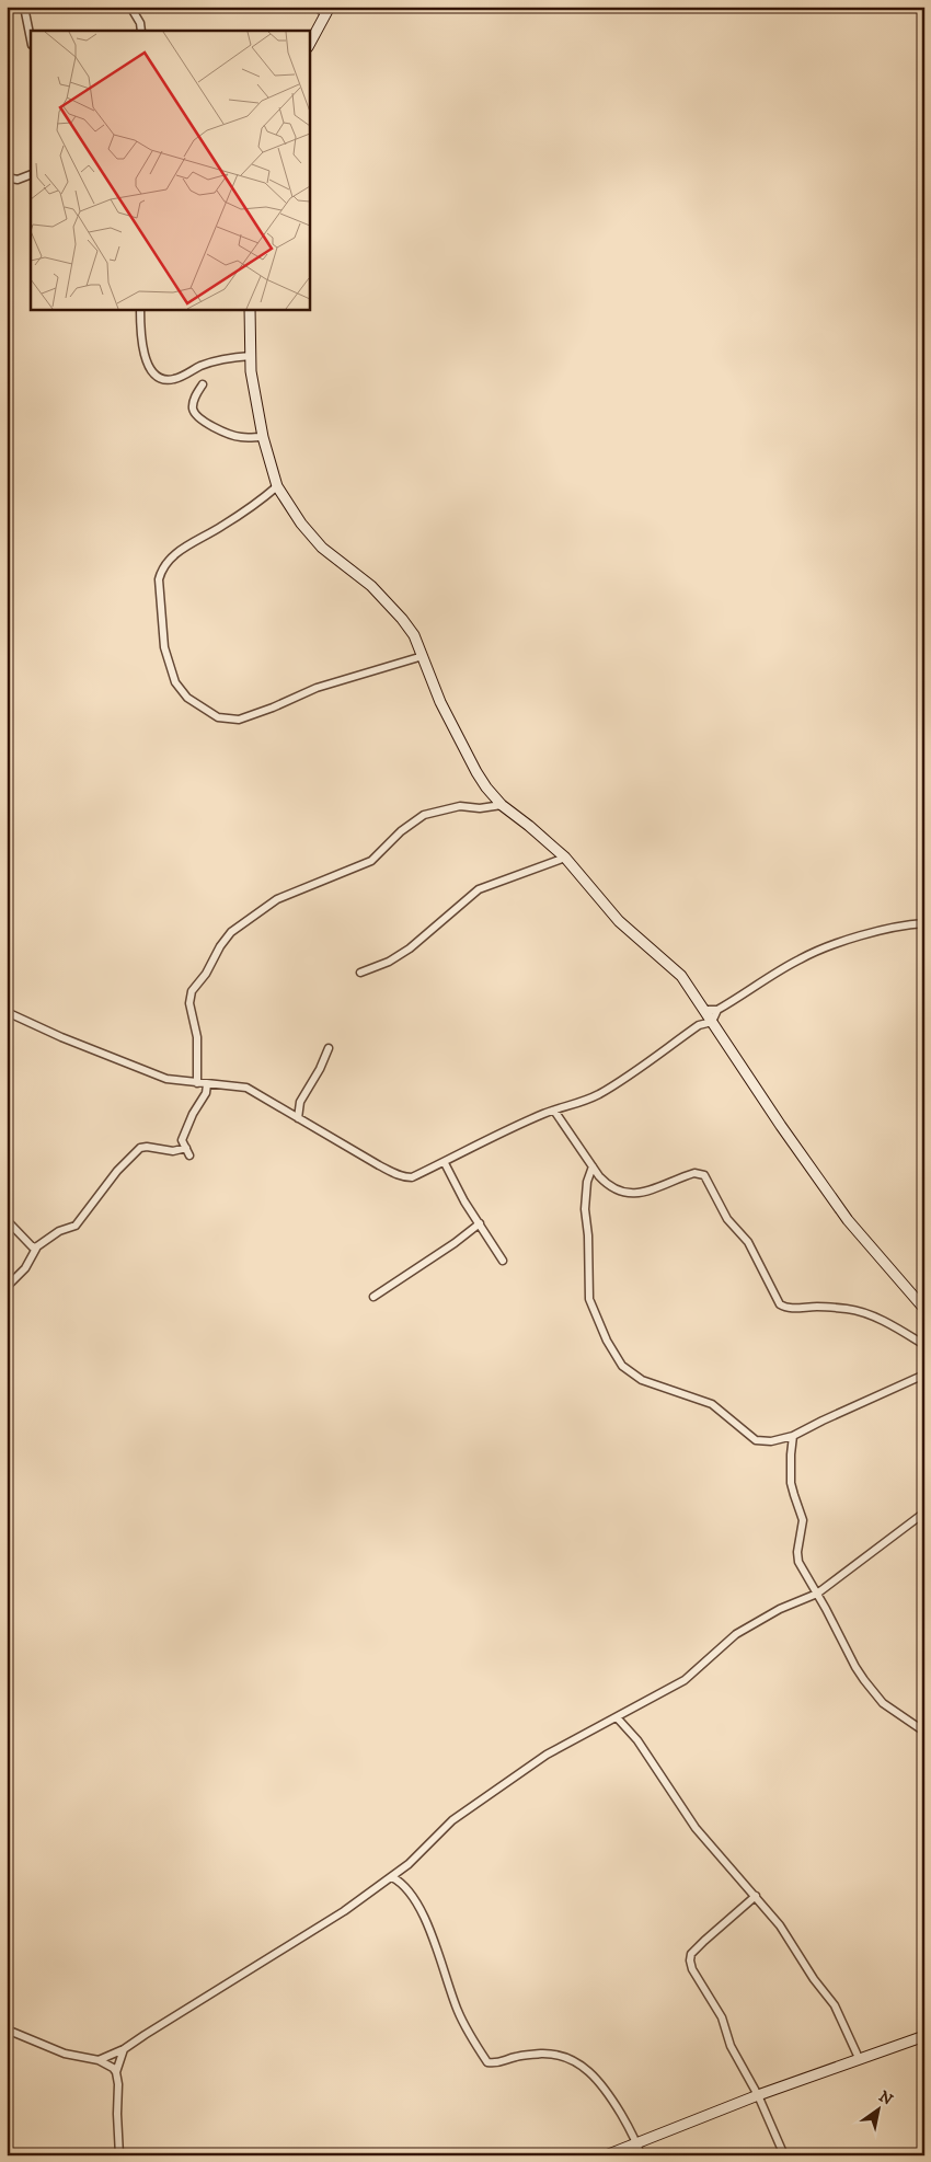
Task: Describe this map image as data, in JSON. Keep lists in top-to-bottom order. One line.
{"north":"top right"}
